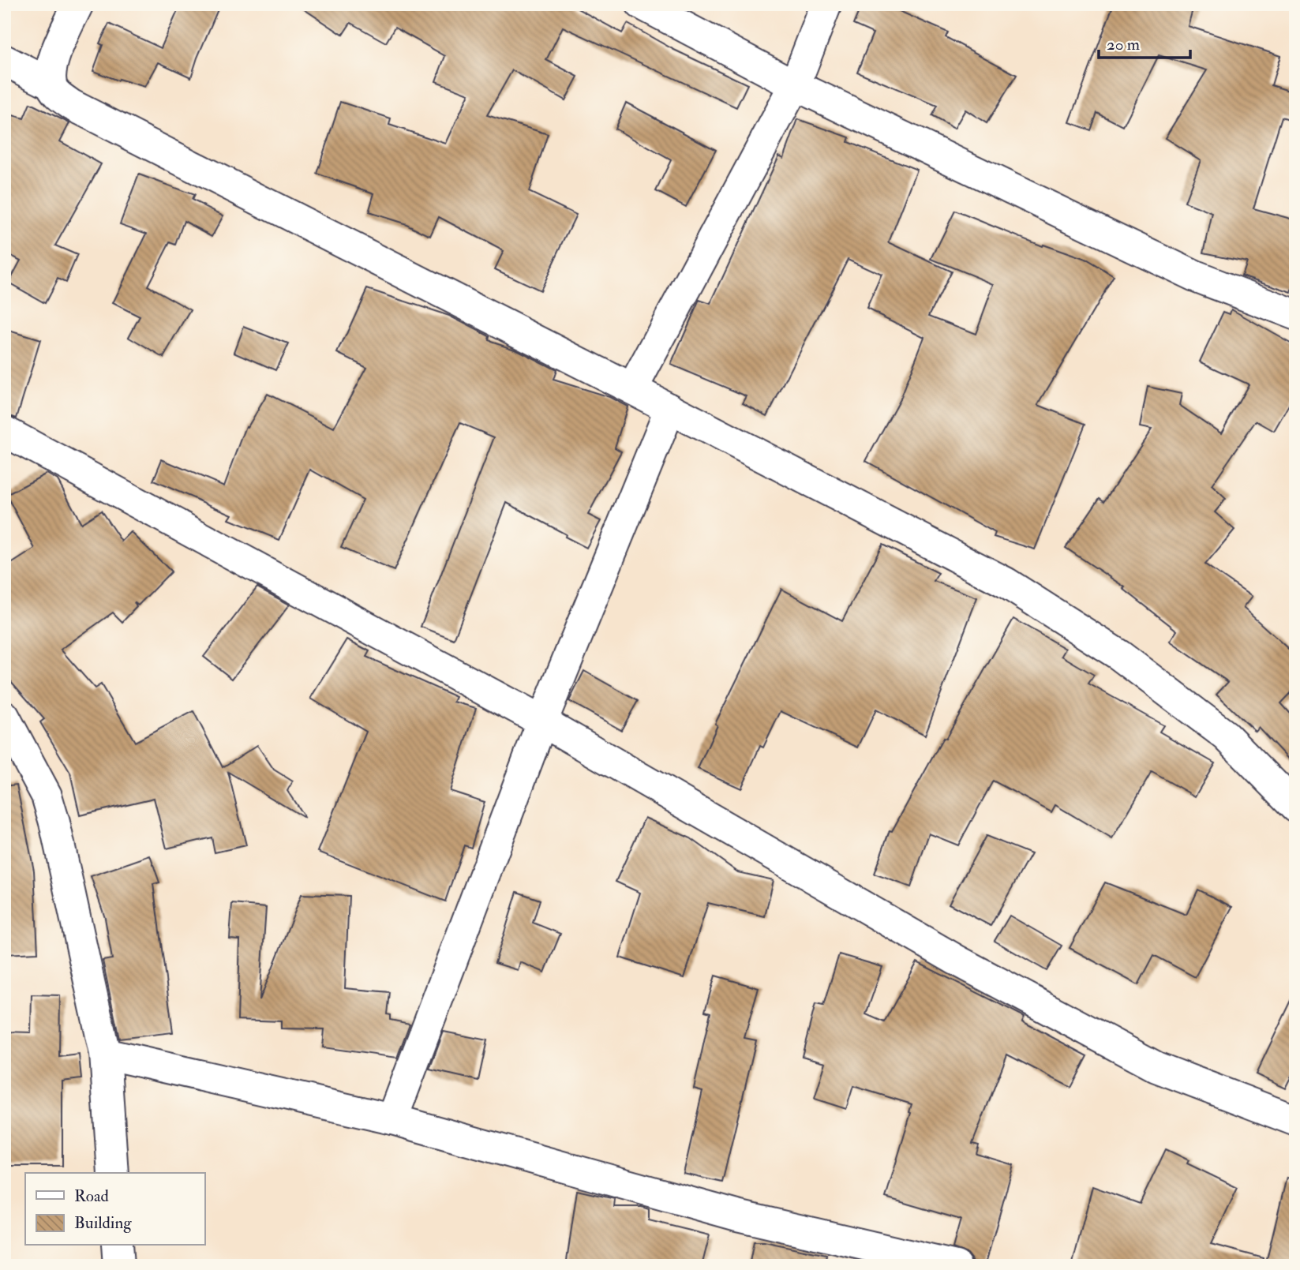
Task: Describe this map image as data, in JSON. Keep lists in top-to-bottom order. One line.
{"legend":["Road","Building"],"scale_bar":"20 m"}
